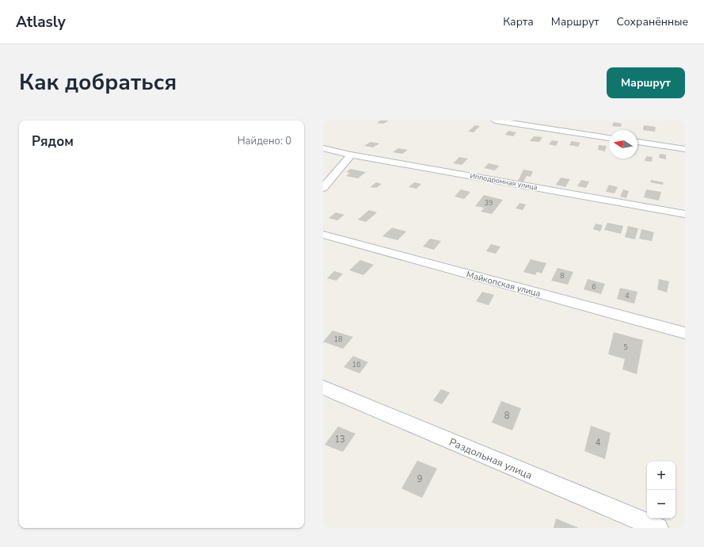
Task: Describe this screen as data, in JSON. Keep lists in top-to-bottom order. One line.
{"streets":{"street":["Ипподромная улица","Майкопская улица","Раздольная улица"]},"house_numbers":["39","8","6","4","18","5","16","8","13","4","9"],"north":"left","page":{"header":"Atlasly","nav":["Карта","Маршрут","Сохранённые"],"title":"Как добраться","buttons":"Маршрут","heading":["Рядом","Найдено: 0"],"map_buttons":["+","−"]}}
